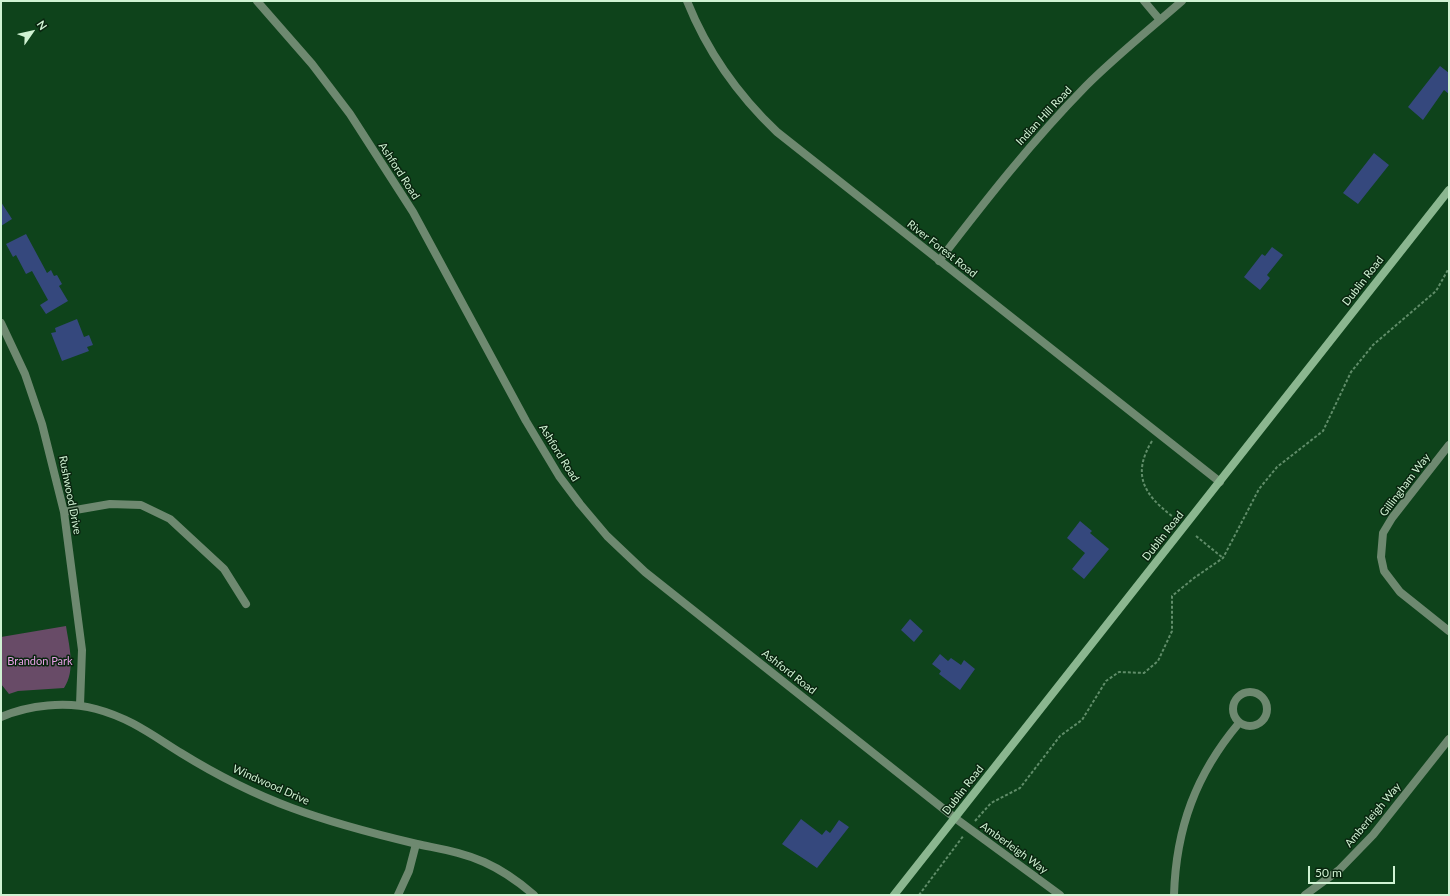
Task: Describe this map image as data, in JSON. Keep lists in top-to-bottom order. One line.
{"streets":{"main road":["Dublin Road"],"street":["Indian Hill Road","Ashford Road","River Forest Road","Gillingham Way","Rushwood Drive","Windwood Drive","Amberleigh Way"]},"crossings":[["Indian Hill Road","River Forest Road"],["Ashford Road","Dublin Road"],["Ashford Road","Amberleigh Way"],["River Forest Road","Dublin Road"],["Dublin Road","Amberleigh Way"],["Rushwood Drive","Windwood Drive"]],"parks":["Brandon Park"],"scale_bar":"50 m","north":"top right"}
